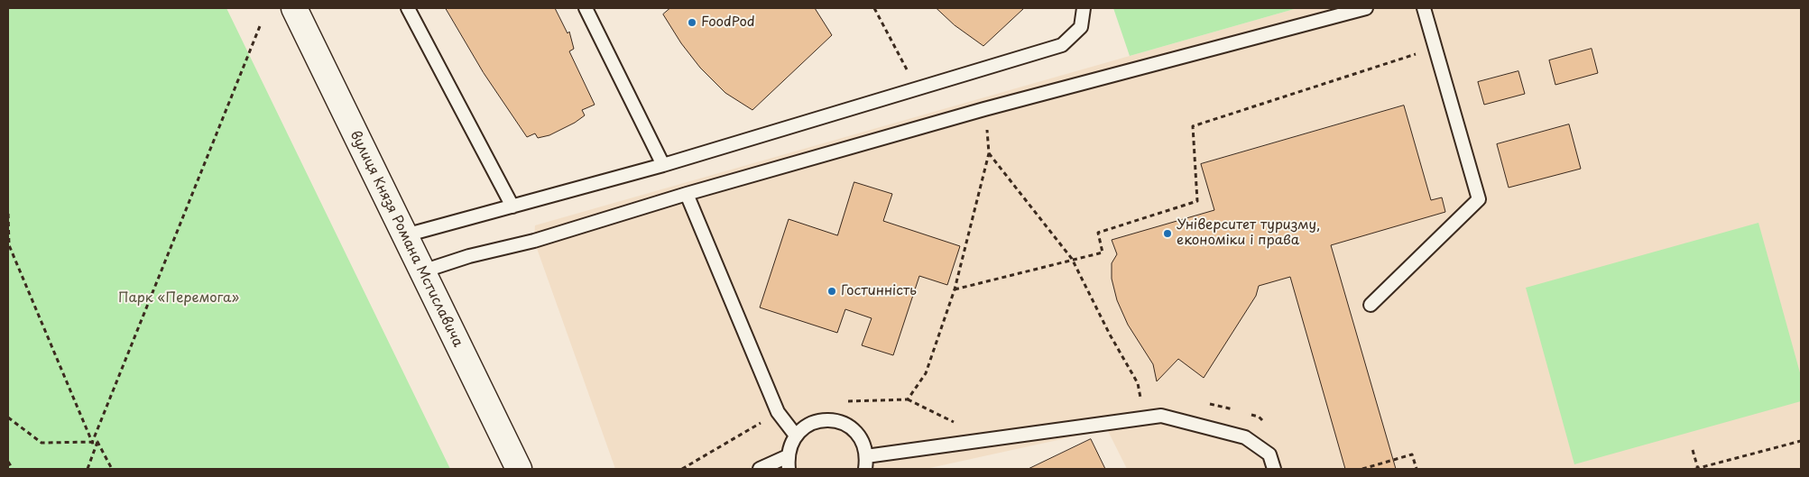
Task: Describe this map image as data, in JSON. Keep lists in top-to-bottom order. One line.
{"streets":{"street":["вулиця Князя Романа Мстиславича"]},"parks":["Парк «Перемога»"],"places":["FoodPod","Університет туризму, економіки і права","Гостинність"]}
